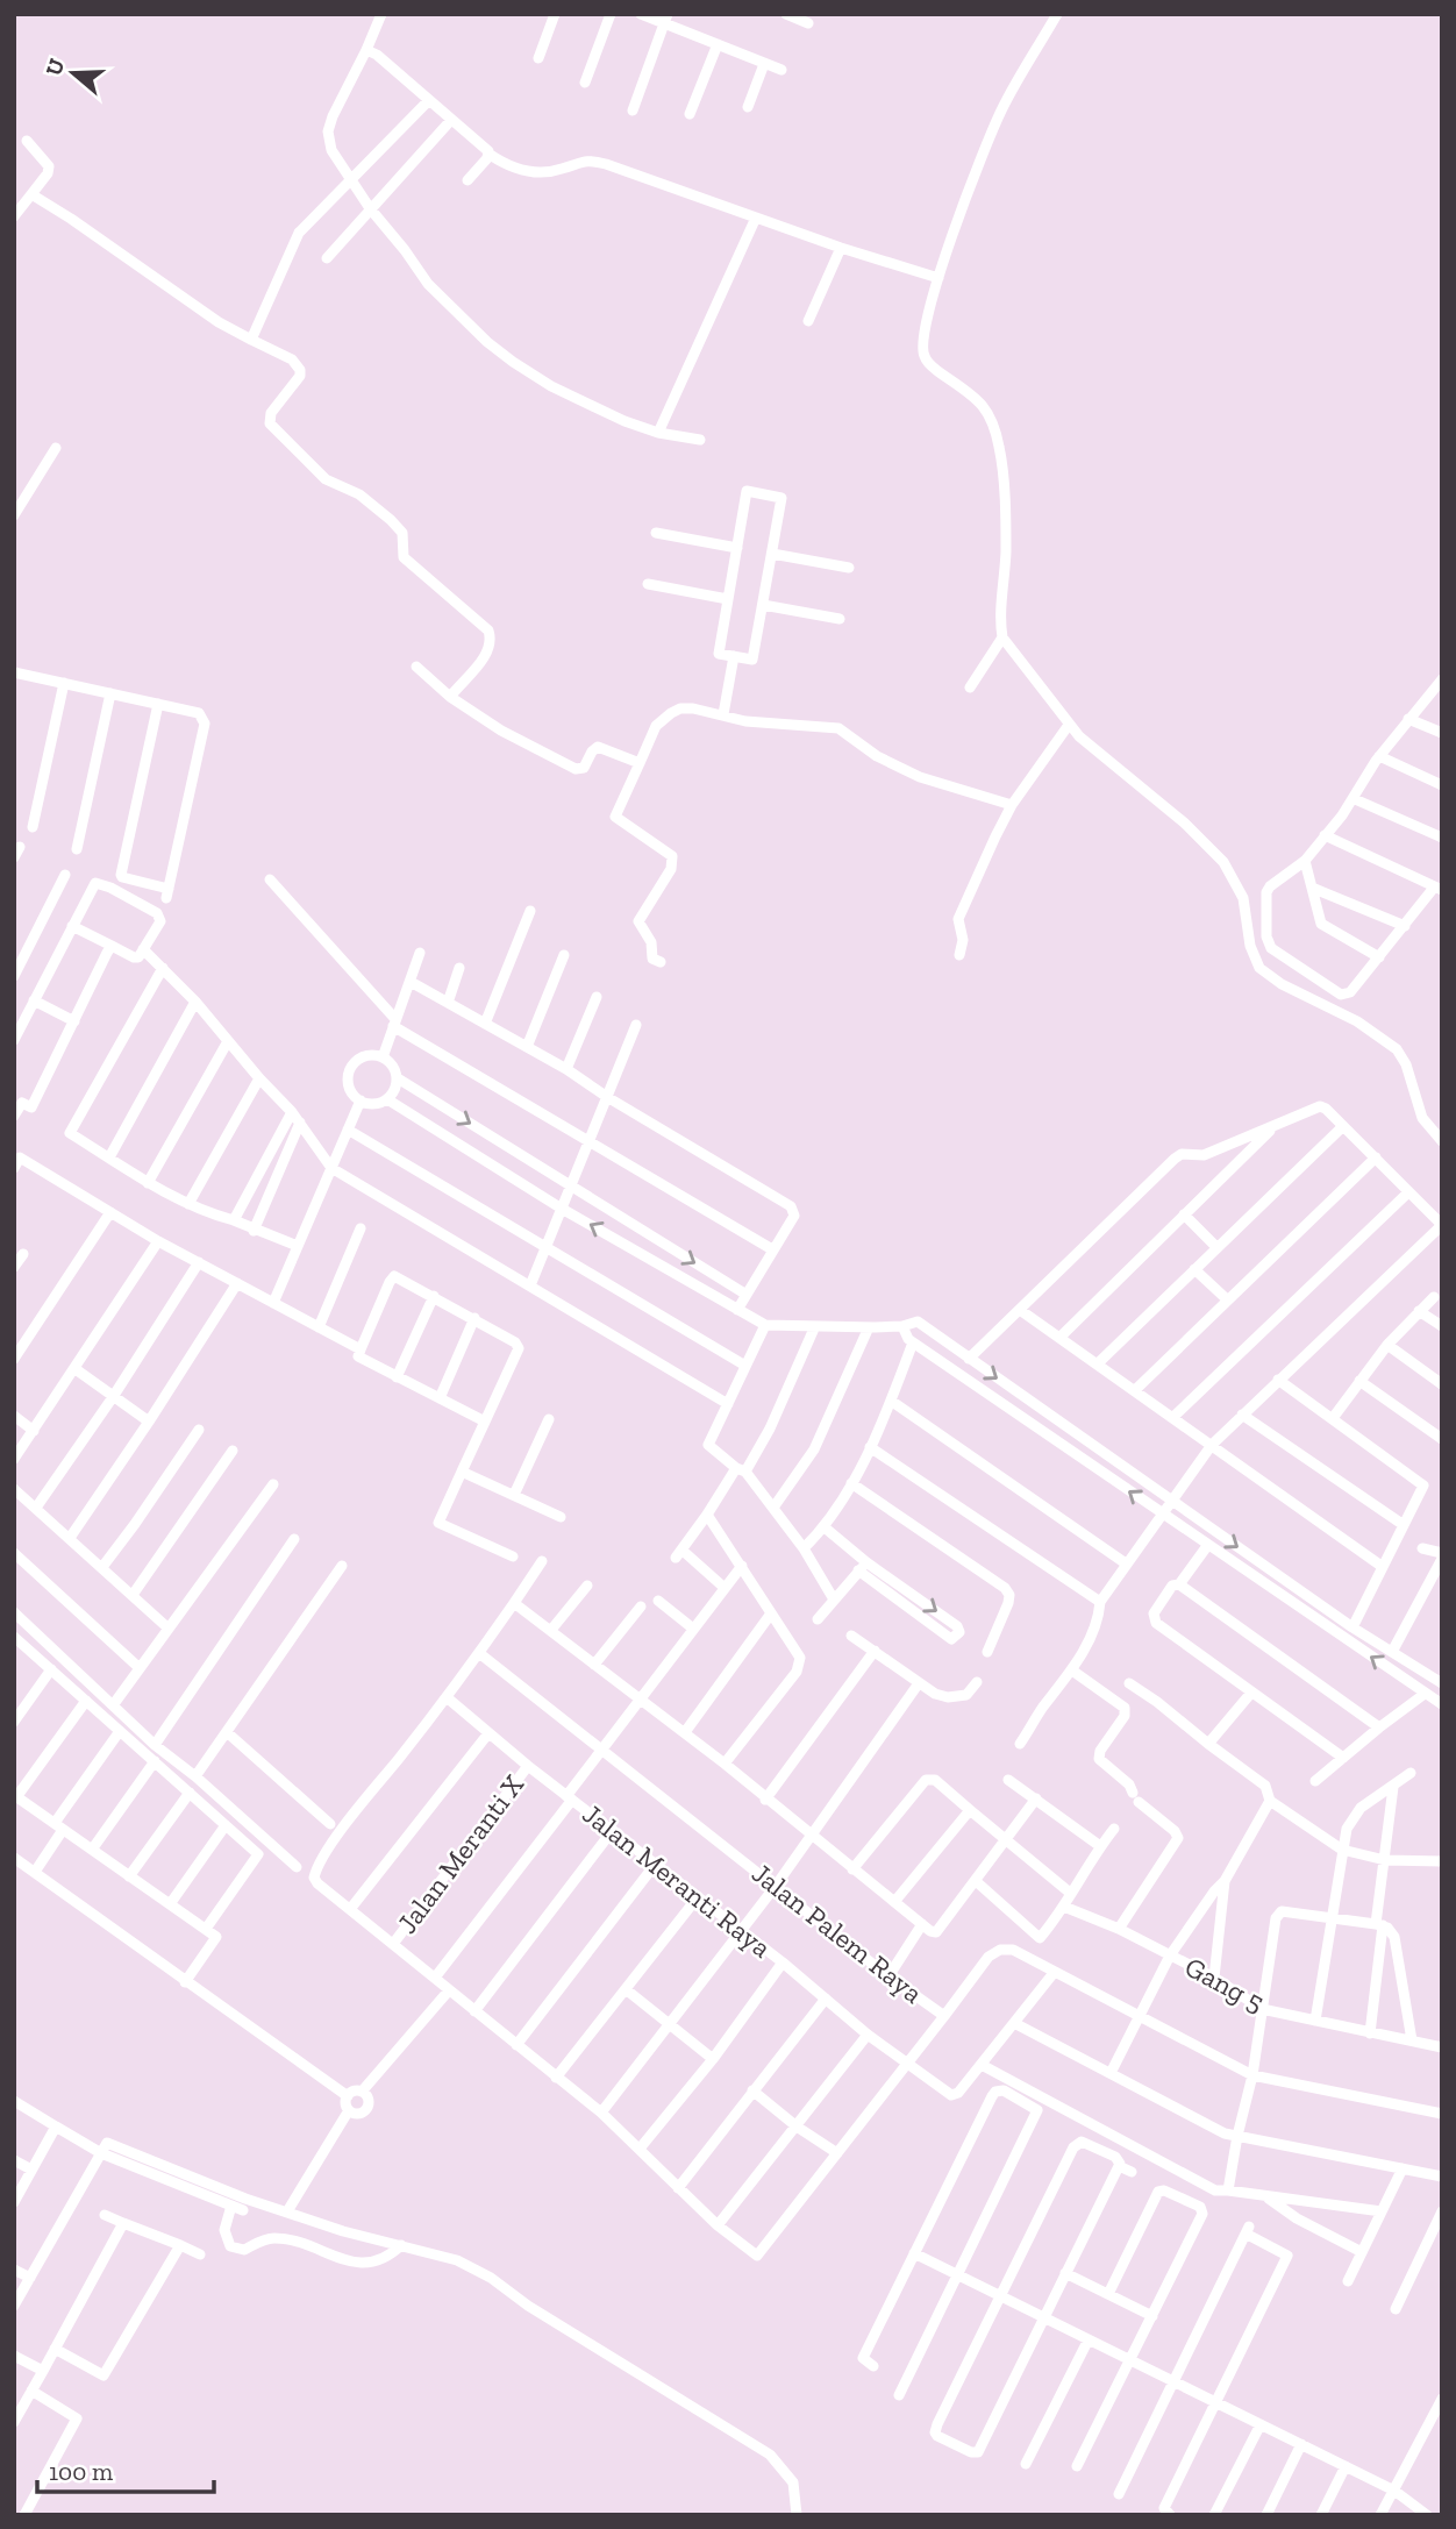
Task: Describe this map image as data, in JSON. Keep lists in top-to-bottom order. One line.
{"streets":{"street":["Jalan Meranti X","Jalan Meranti Raya","Jalan Palem Raya","Gang 5"]},"crossings":[["Jalan Meranti X","Jalan Meranti Raya"]],"scale_bar":"100 m","north":"left"}
